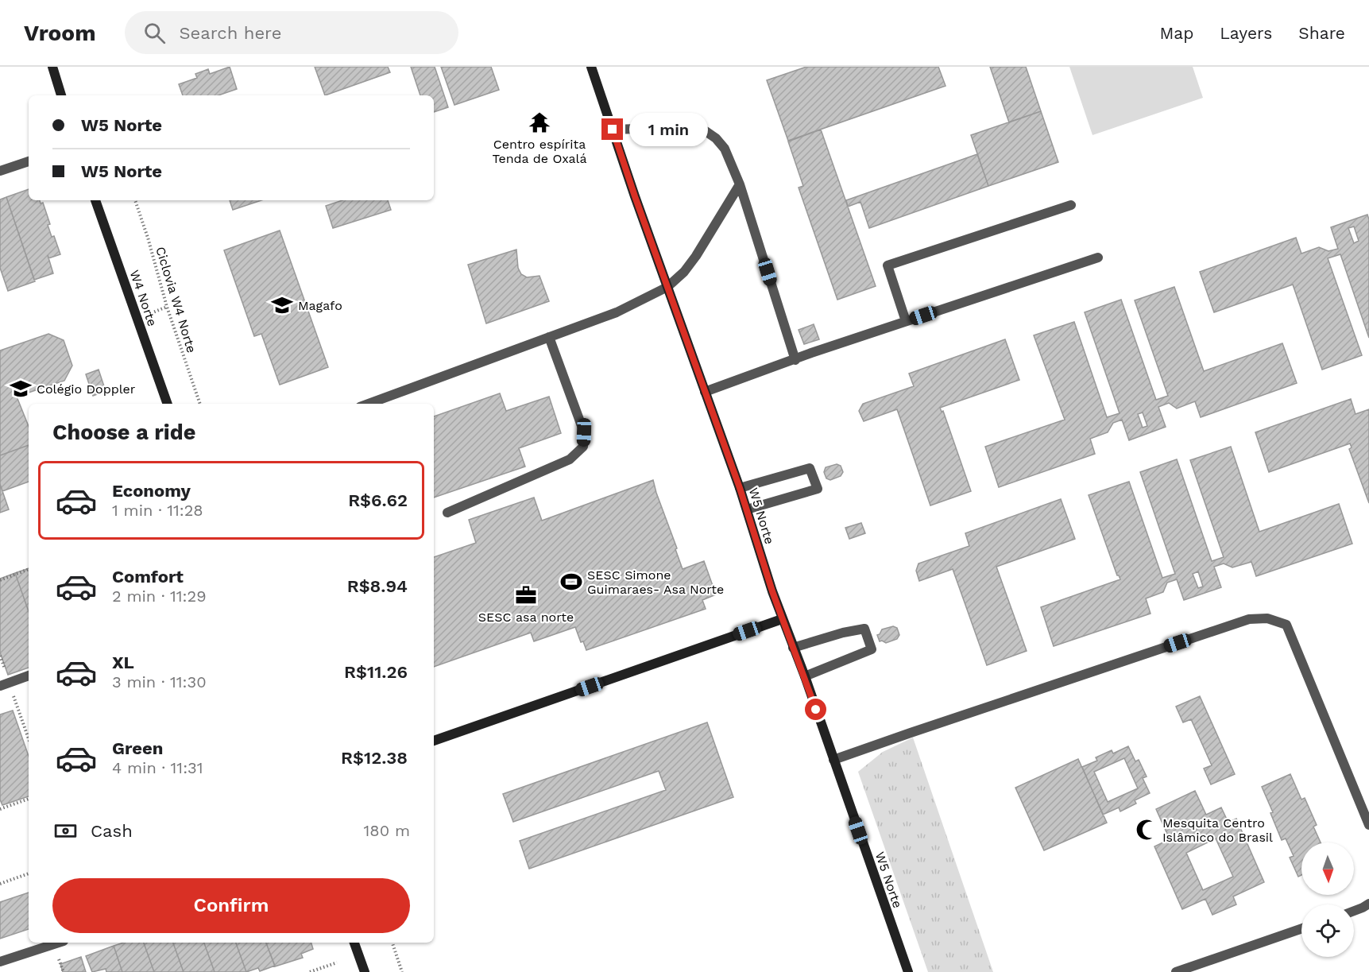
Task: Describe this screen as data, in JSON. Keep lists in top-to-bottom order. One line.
{"streets":{"main road":["W4 Norte","W5 Norte"],"path":["Ciclovia W4 Norte"]},"places":{"temple":["Centro espírita Tenda de Oxalá"],"school or university":["Magafo","Colégio Doppler"],"sports":["SESC Simone Guimaraes- Asa Norte"],"office":["SESC asa norte"],"mosque":["Mesquita Centro Islâmico do Brasil"]},"north":"bottom","page":{"header":"Vroom","search":"Search here","nav":["Map","Layers","Share"],"banner":["W5 Norte","W5 Norte"],"bubble":"1 min","heading":"Choose a ride","list":[{"name":"Economy","note":"1 min · 11:28","value":"R$6.62"},{"name":"Comfort","note":"2 min · 11:29","value":"R$8.94"},{"name":"XL","note":"3 min · 11:30","value":"R$11.26"},{"name":"Green","note":"4 min · 11:31","value":"R$12.38"}],"pay":["Cash","180 m"],"buttons":"Confirm"}}
